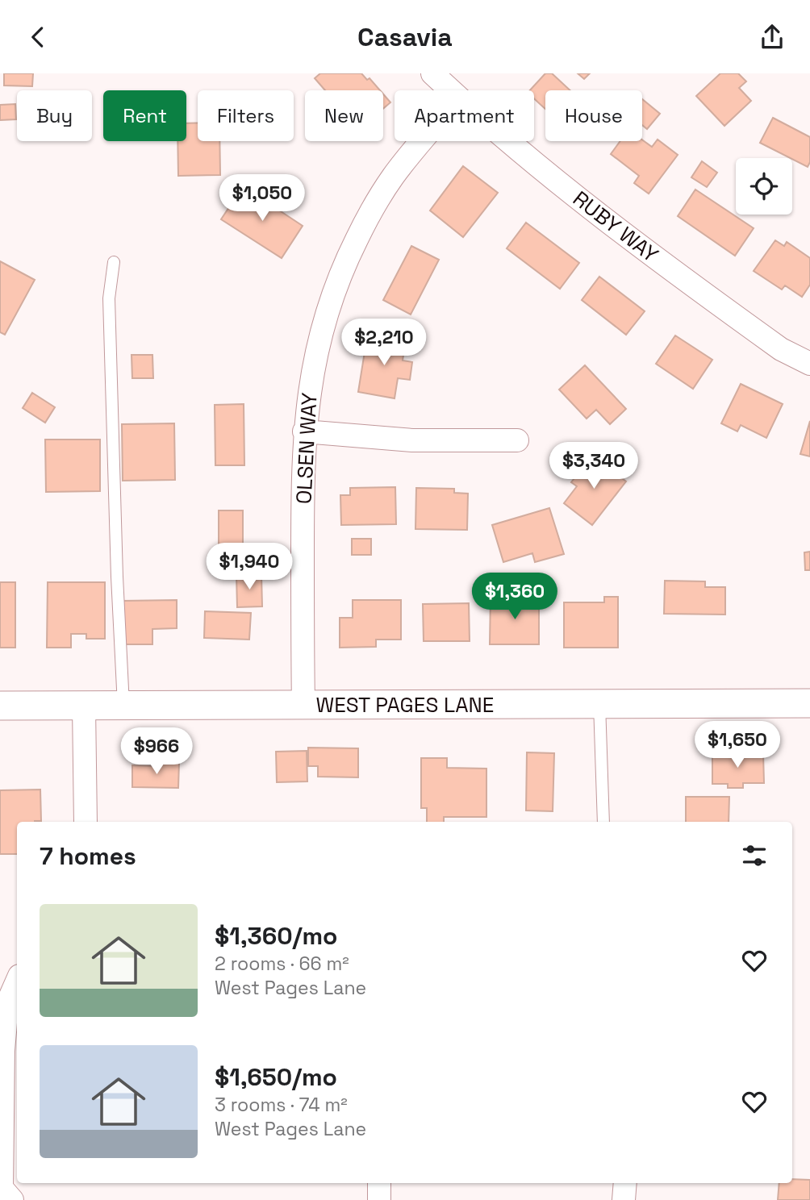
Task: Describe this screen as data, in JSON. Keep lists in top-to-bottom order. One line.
{"streets":{"street":["RUBY WAY","OLSEN WAY","WEST PAGES LANE"]},"crossings":[["OLSEN WAY","WEST PAGES LANE"]],"page":{"header":"Casavia","chip":["Buy","Rent","Filters","New","Apartment","House"],"price":["$1,050","$2,210","$3,340","$1,940","$1,360","$1,650","$966"],"heading":"7 homes","list":[{"name":"$1,360/mo","note":"2 rooms · 66 m² · West Pages Lane"},{"name":"$1,650/mo","note":"3 rooms · 74 m² · West Pages Lane"}]}}
